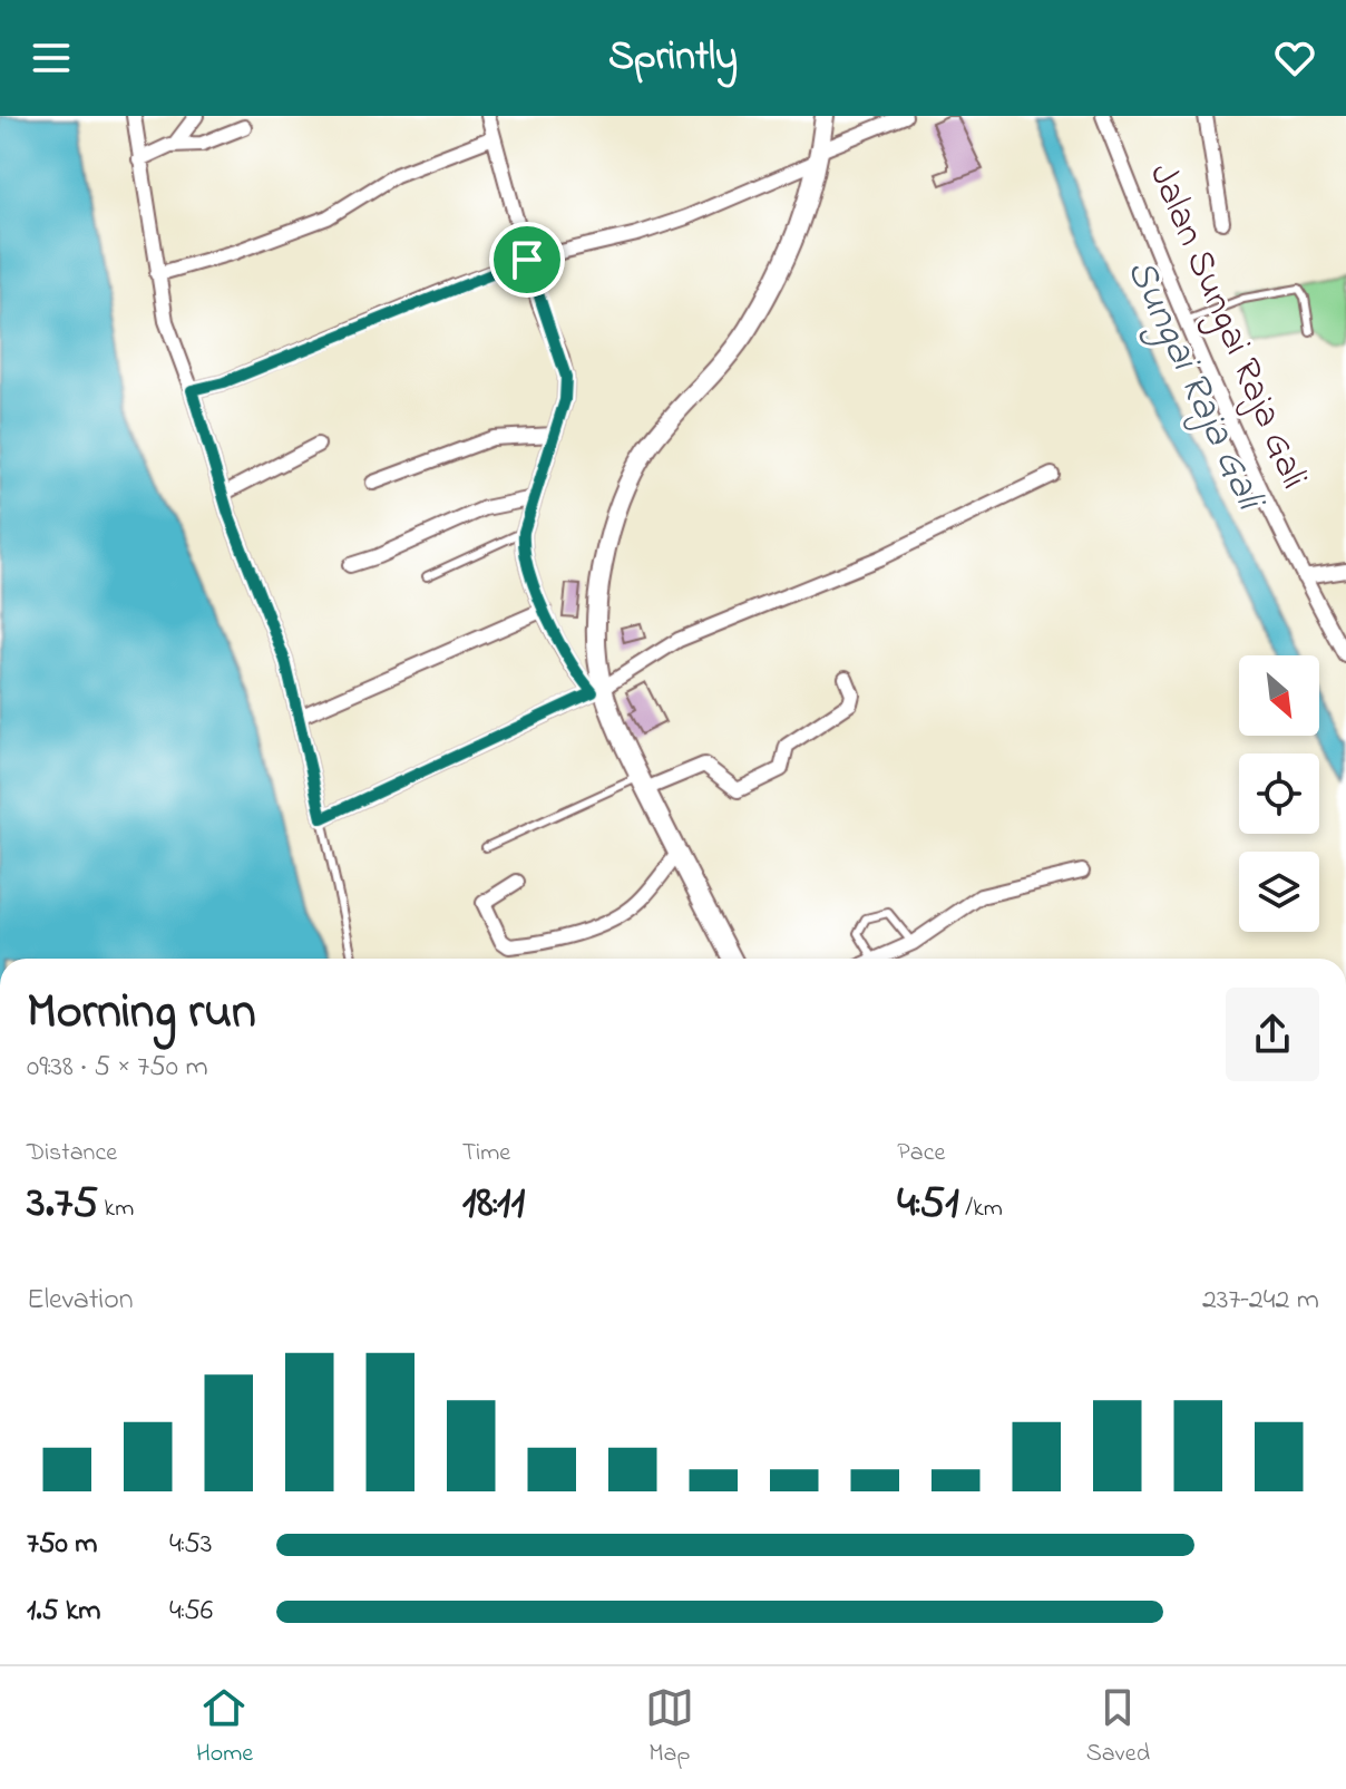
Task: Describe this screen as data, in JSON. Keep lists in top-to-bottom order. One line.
{"streets":{"street":["Jalan Sungai Raja Gali"]},"water":["Sungai Raja Gali"],"north":"bottom right","page":{"header":"Sprintly","heading":["Morning run","09:38 · 5 × 750 m"],"stats":[["Distance","3.75 km"],["Time","18:11"],["Pace","4:51 /km"]],"chart":["Elevation","237–242 m"],"list":[{"name":"750 m","note":"4:53"},{"name":"1.5 km","note":"4:56"}],"tabs":["Home","Map","Saved"]}}
